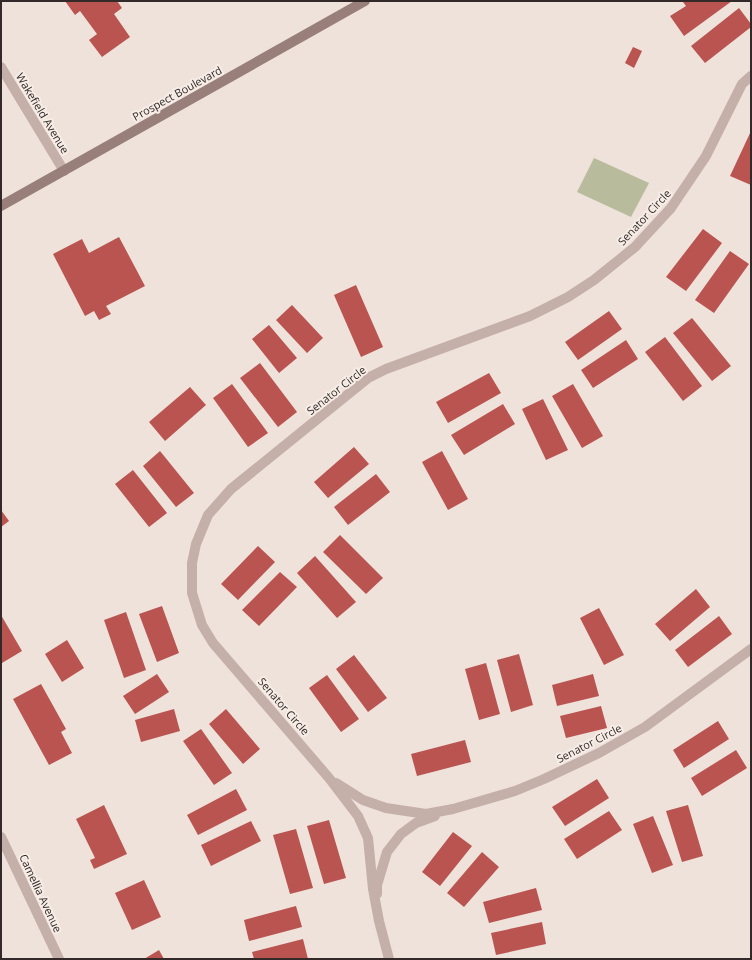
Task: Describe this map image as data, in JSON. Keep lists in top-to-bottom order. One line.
{"streets":{"main road":["Prospect Boulevard"],"street":["Wakefield Avenue","Senator Circle","Camellia Avenue"]},"crossings":[["Prospect Boulevard","Wakefield Avenue"]]}
